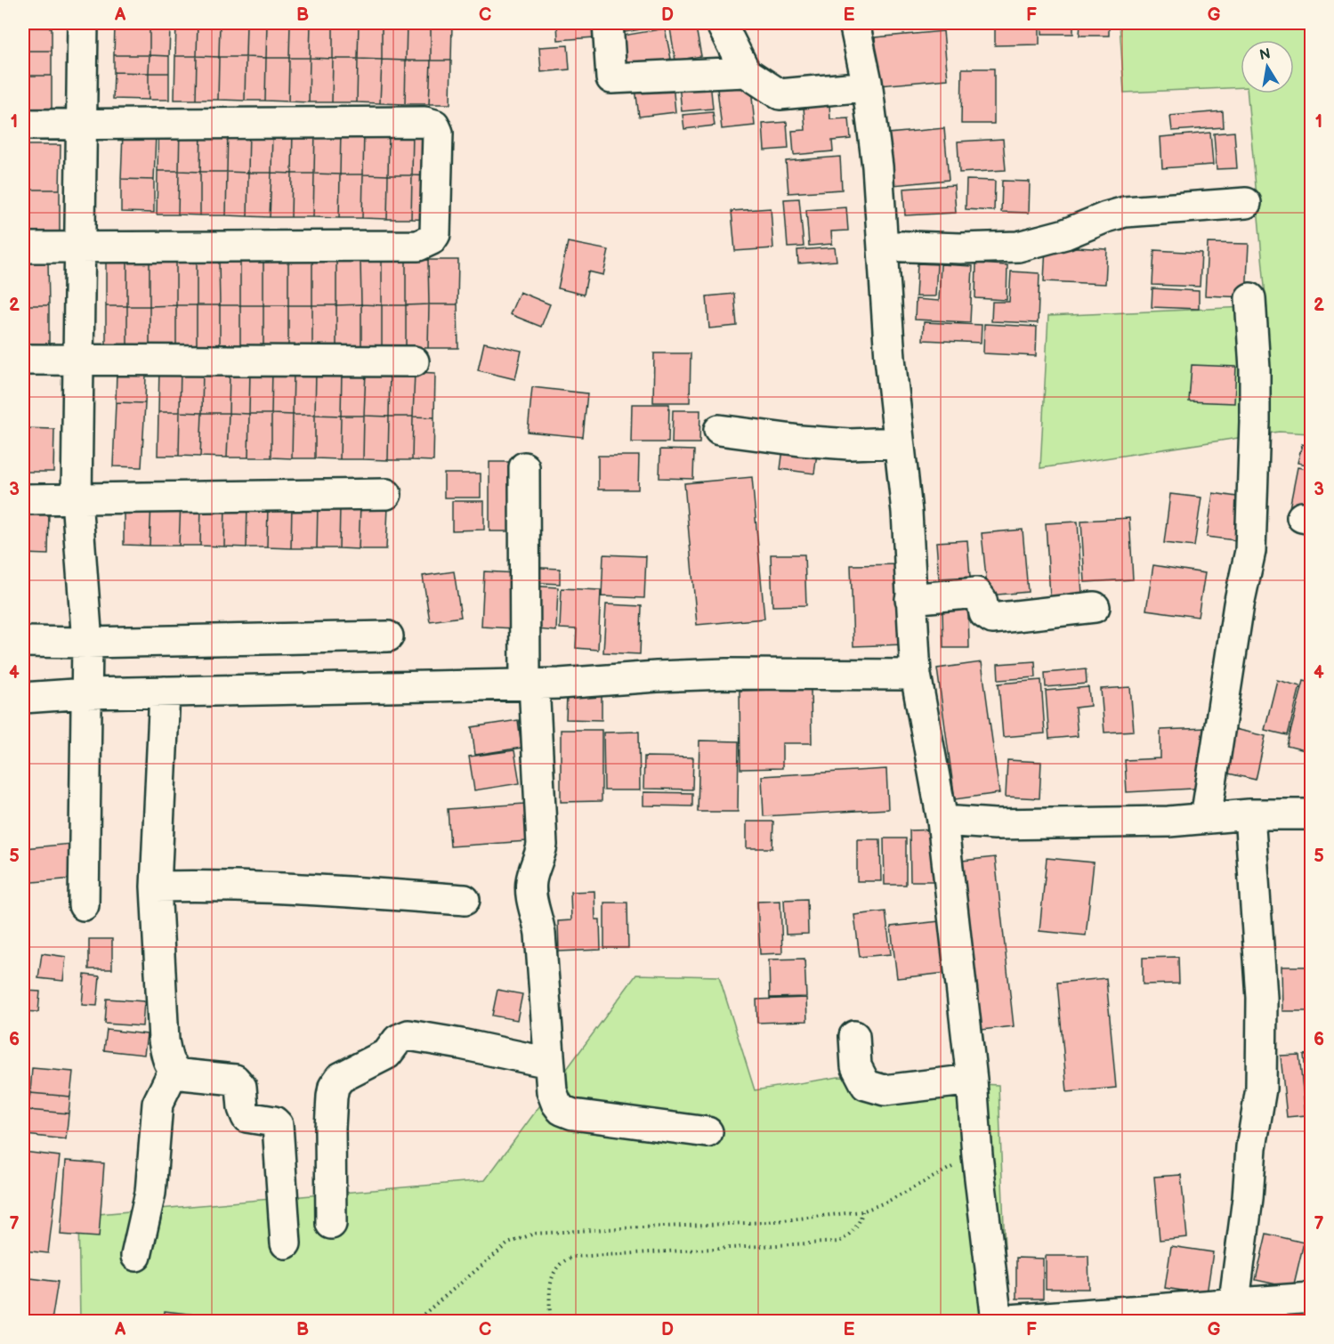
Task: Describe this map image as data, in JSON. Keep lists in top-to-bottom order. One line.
{"north":"top","grid":{"columns":["A","B","C","D","E","F","G"],"rows":["1","2","3","4","5","6","7"]}}
